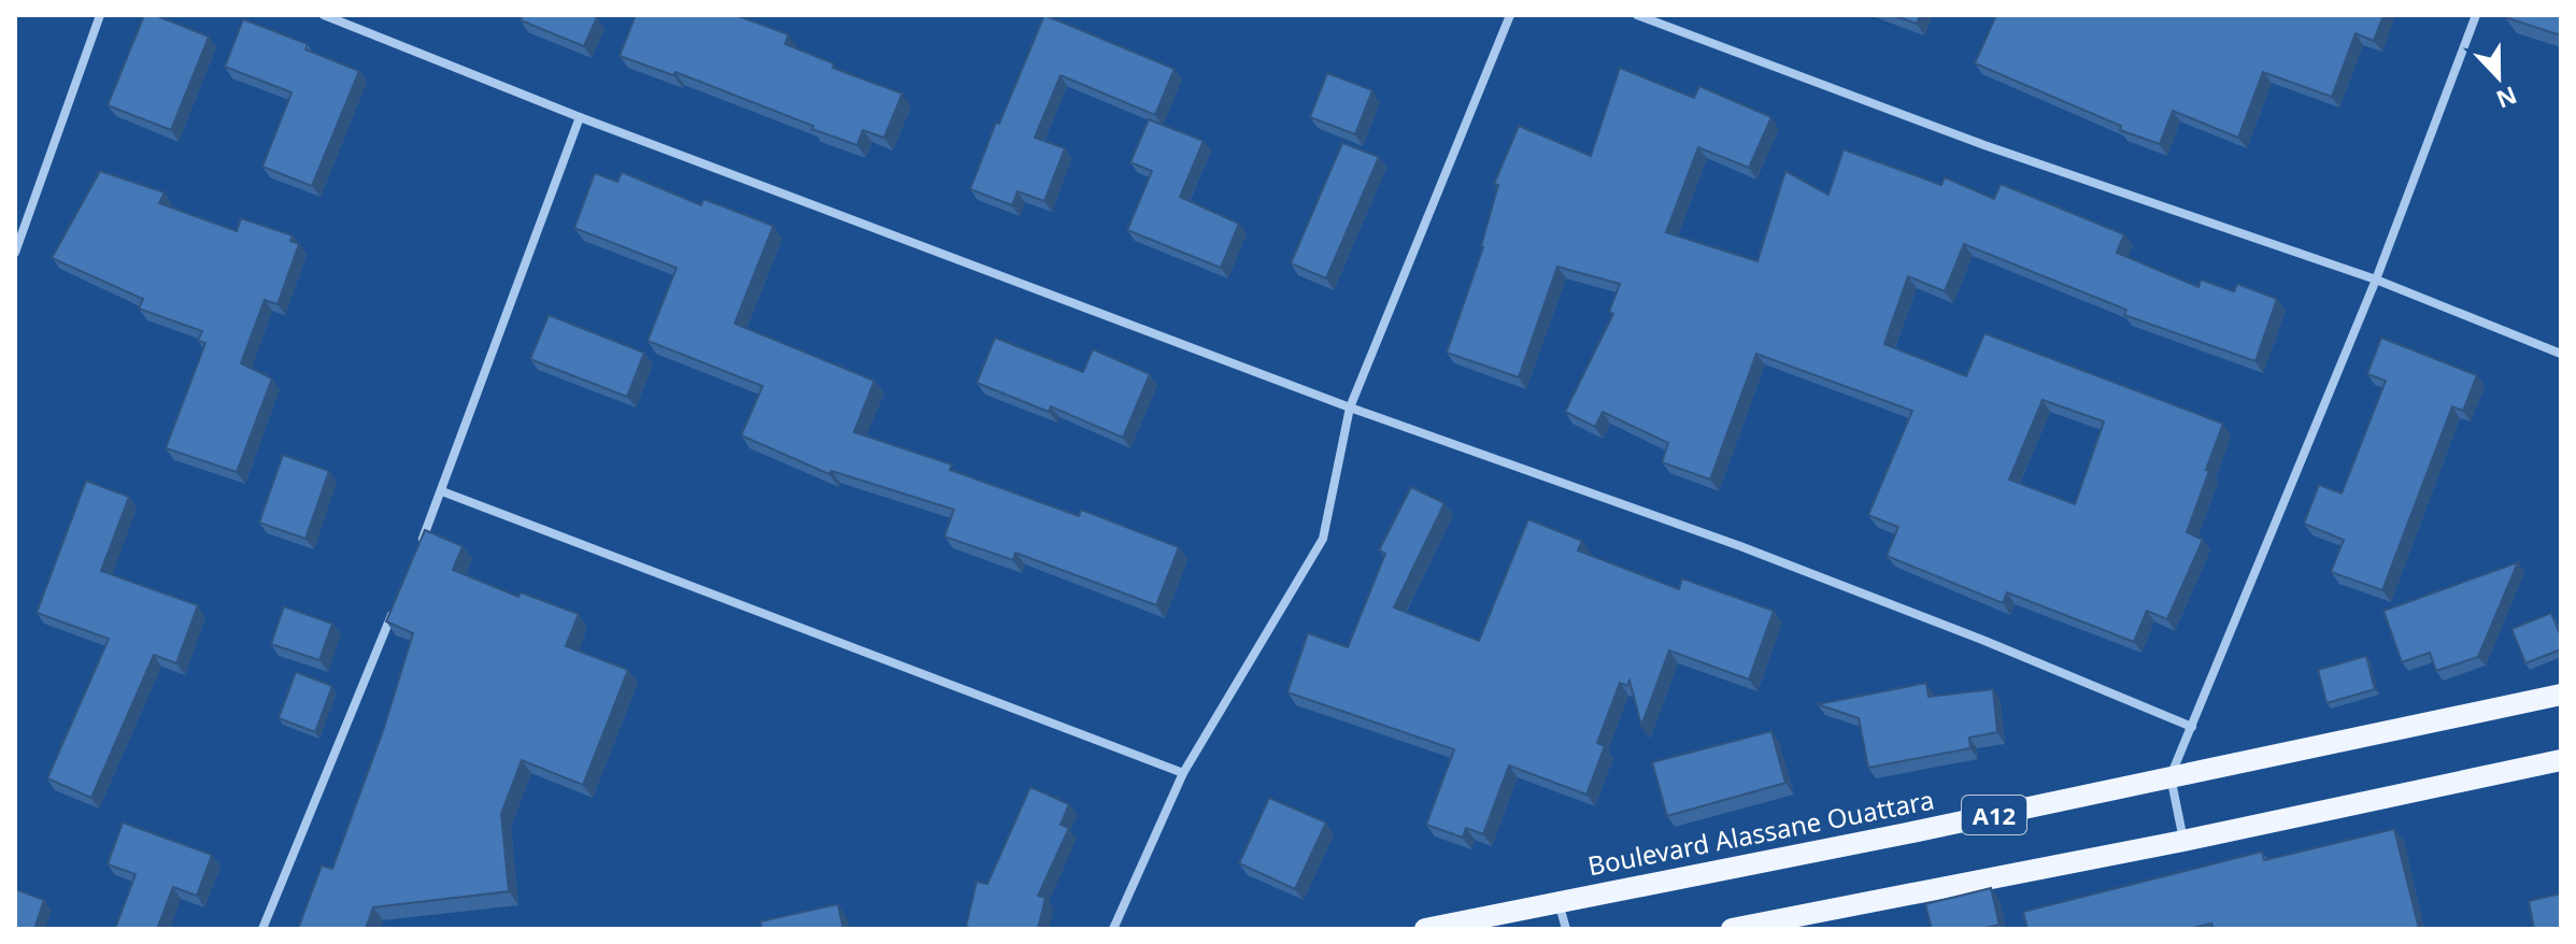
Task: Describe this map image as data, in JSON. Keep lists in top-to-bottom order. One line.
{"streets":{"main road":["A12","Boulevard Alassane Ouattara"]},"north":"bottom"}
